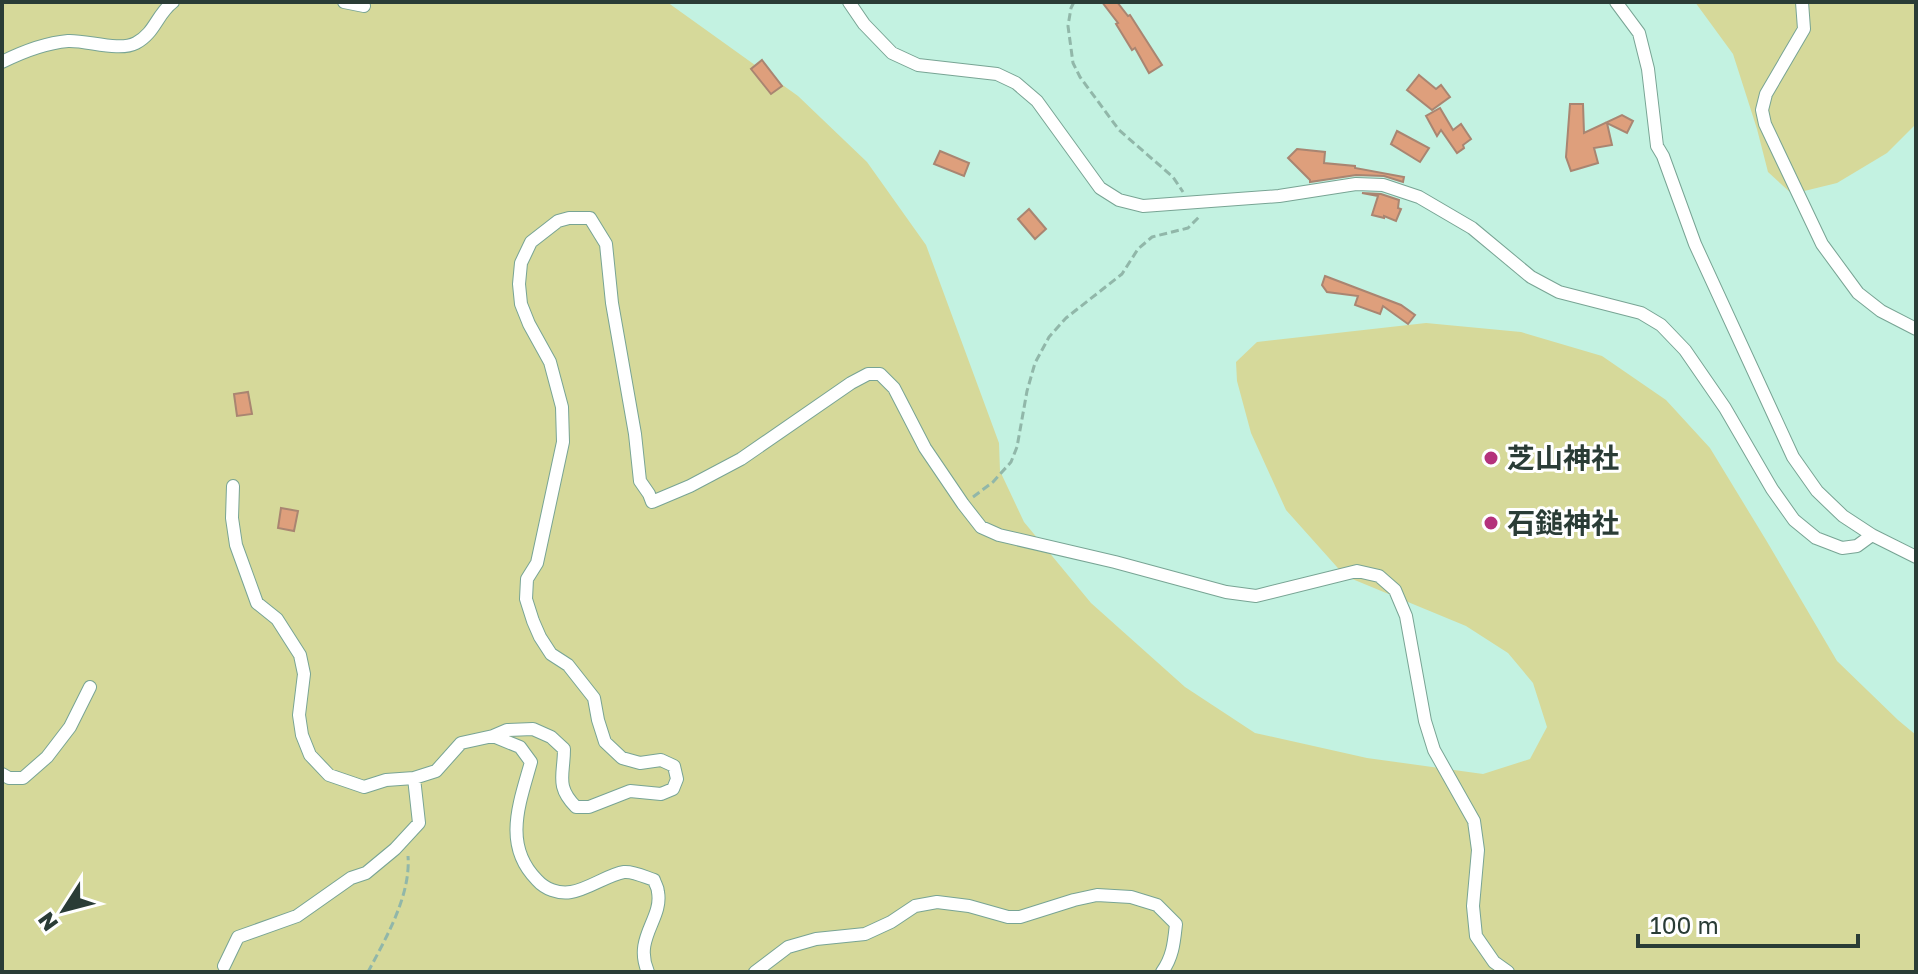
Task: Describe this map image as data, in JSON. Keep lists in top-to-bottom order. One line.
{"places":["芝山神社","石鎚神社"],"scale_bar":"100 m","north":"bottom left"}
